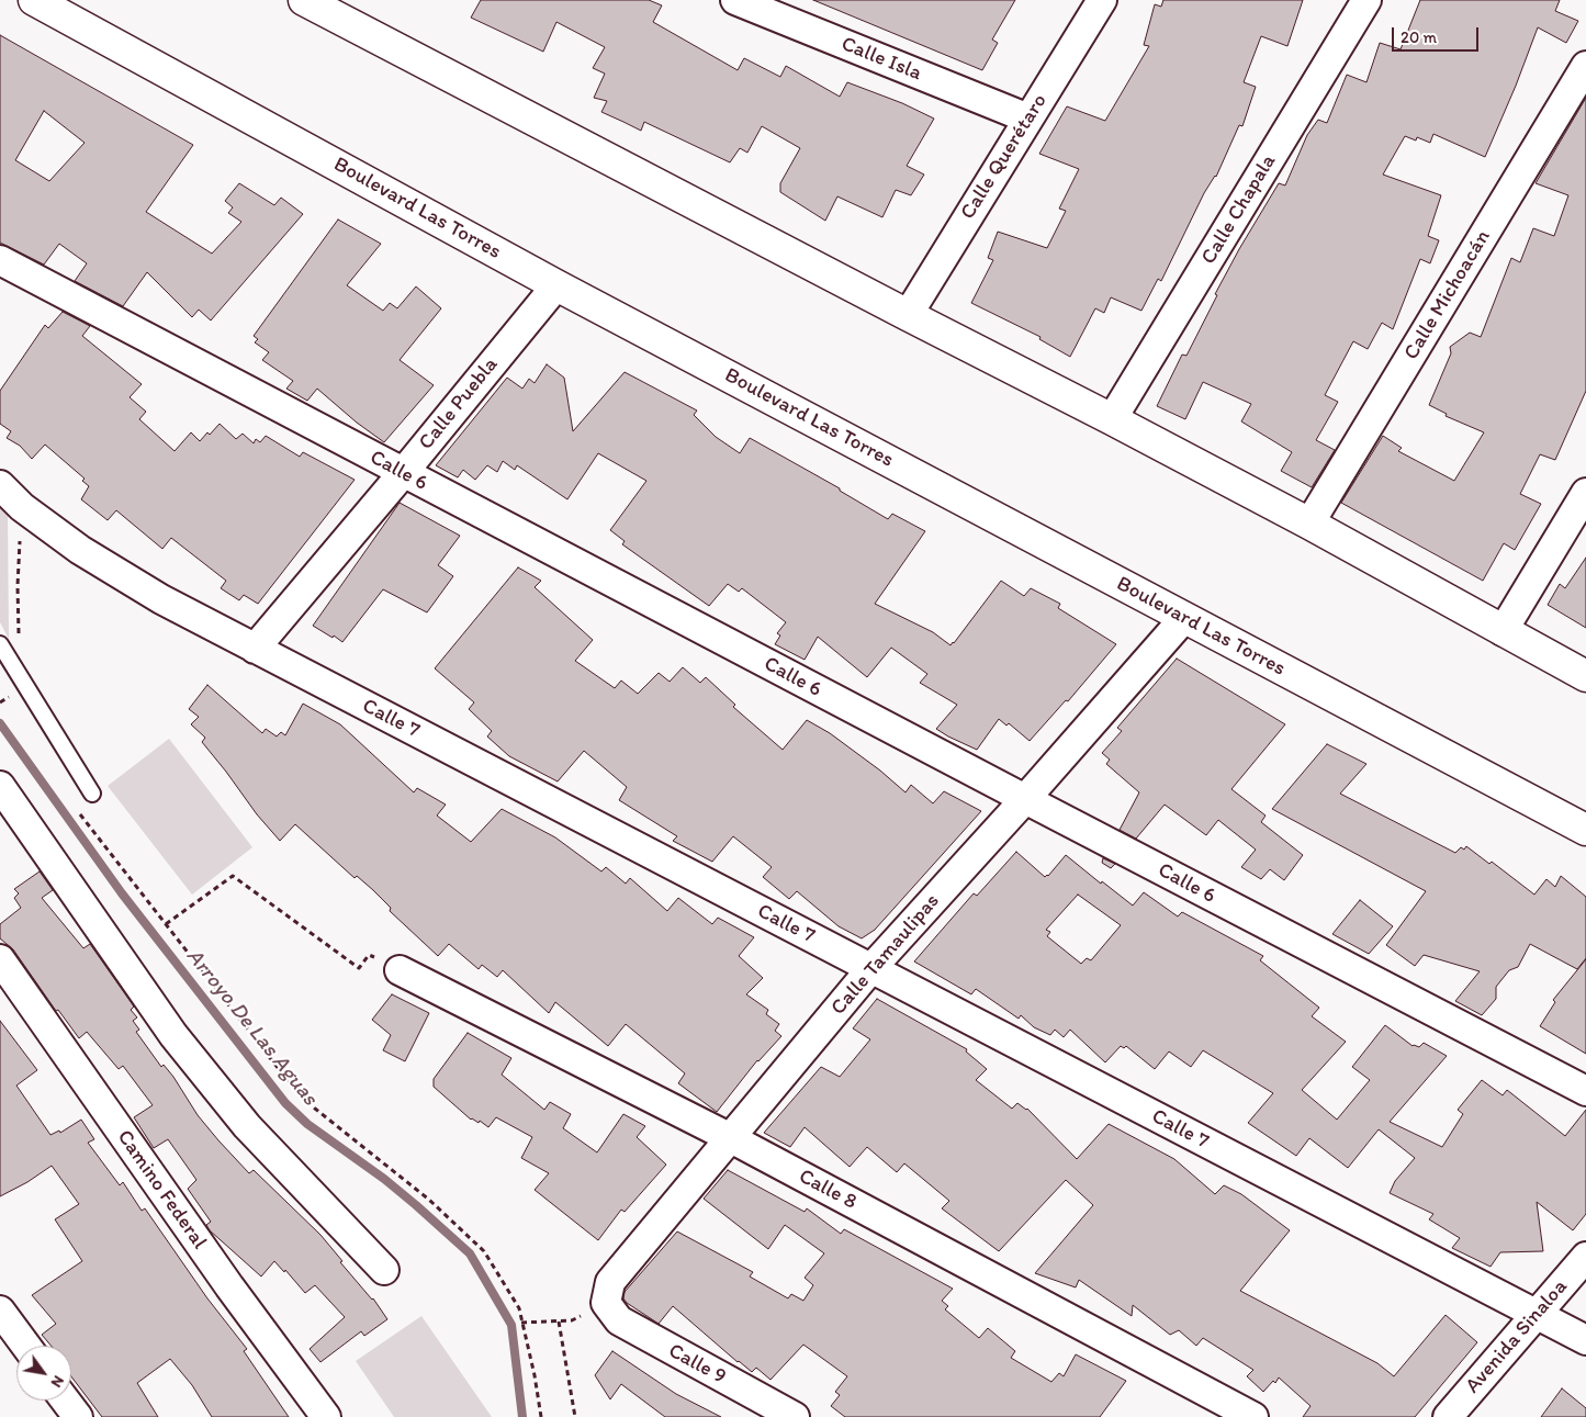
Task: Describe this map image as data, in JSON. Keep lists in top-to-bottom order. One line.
{"streets":{"main road":["Boulevard Las Torres"],"street":["Calle Isla","Calle Querétaro","Calle Chapala","Calle Michoacán","Calle Puebla","Calle 6","Calle 7","Calle Tamaulipas","Camino Federal","Calle 8","Avenida Sinaloa","Calle 9"]},"crossings":[["Calle Isla","Calle Querétaro"],["Boulevard Las Torres","Calle Puebla"],["Boulevard Las Torres","Calle Tamaulipas"],["Calle Puebla","Calle 6"],["Calle Puebla","Calle 7"],["Calle 6","Calle Tamaulipas"],["Calle 7","Calle Tamaulipas"],["Calle 7","Avenida Sinaloa"],["Calle Tamaulipas","Calle 8"],["Calle Tamaulipas","Calle 9"]],"water":["Arroyo De Las Aguas"],"scale_bar":"20 m","north":"bottom right"}
